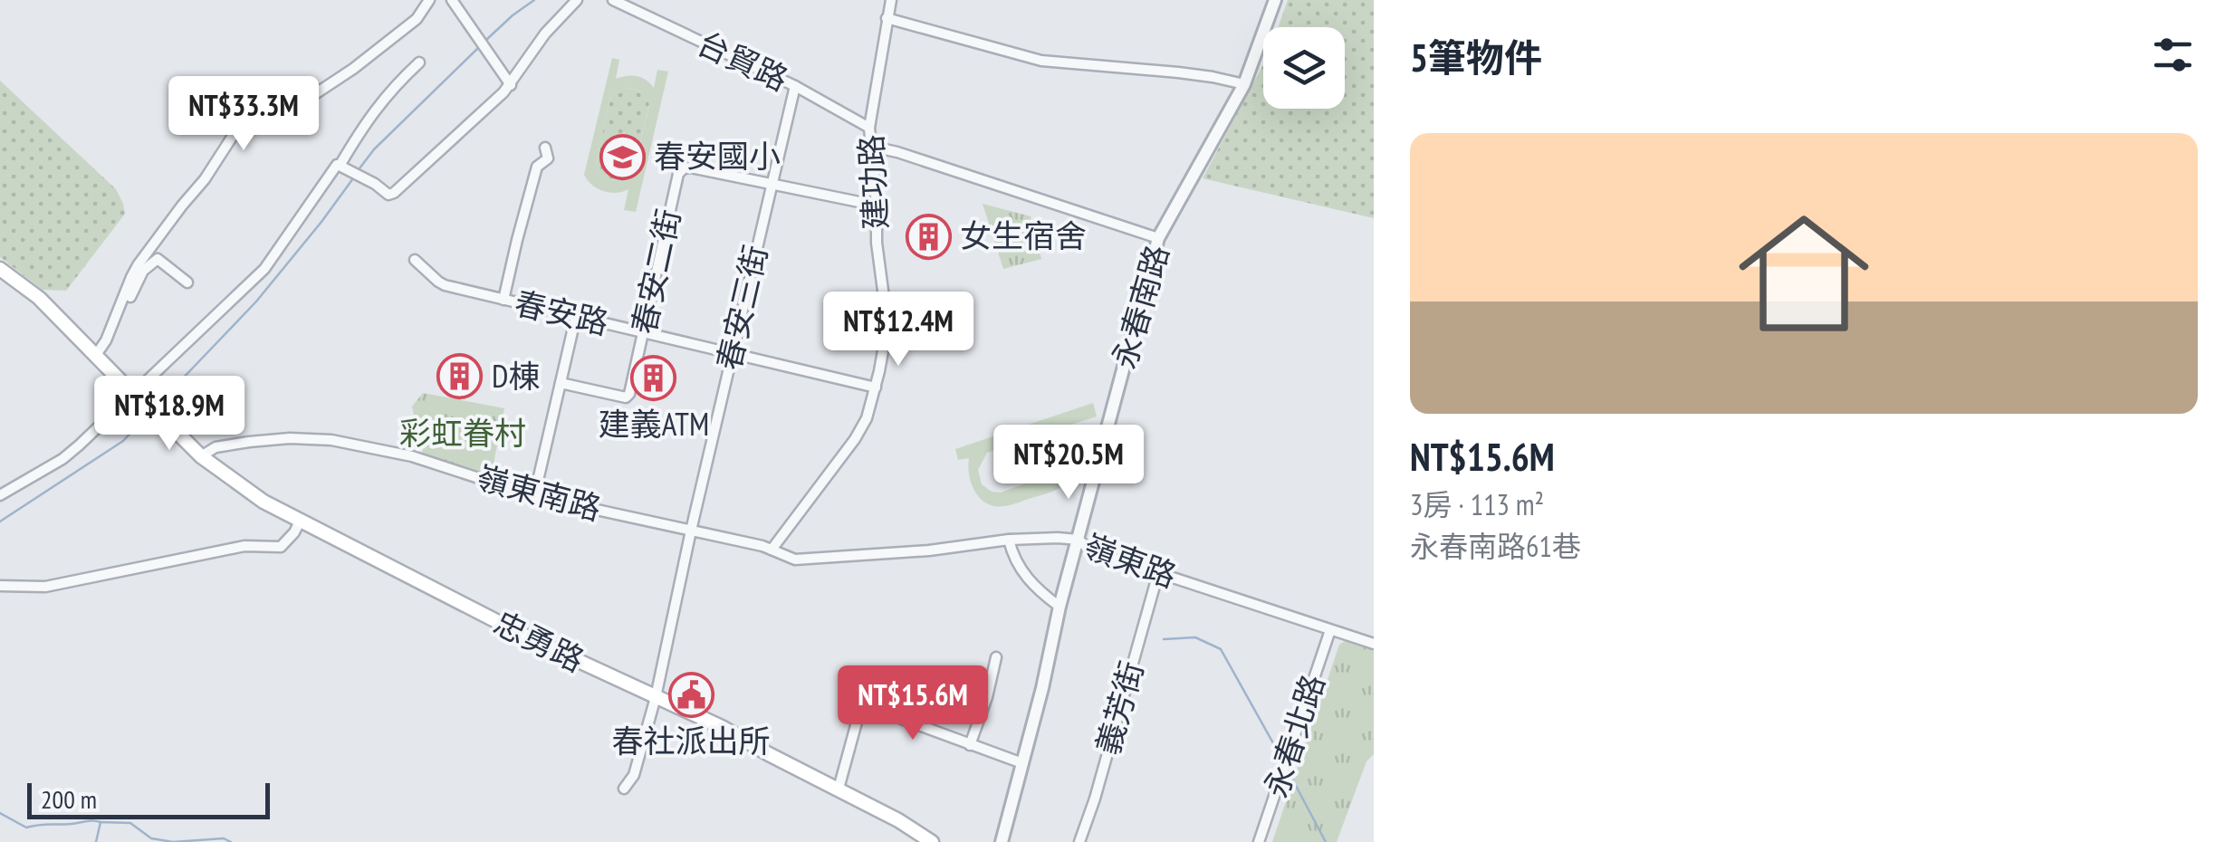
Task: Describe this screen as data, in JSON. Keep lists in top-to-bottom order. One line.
{"streets":{"main road":["忠勇路"],"street":["台貿路","建功路","春安二街","永春南路","春安三街","春安路","嶺東南路","嶺東路","義芳街","永春北路"]},"crossings":[["台貿路","建功路"],["台貿路","春安三街"],["建功路","春安二街"],["建功路","春安路"],["建功路","嶺東南路"],["建功路","嶺東路"],["春安二街","春安三街"],["春安二街","春安路"],["永春南路","嶺東路"],["春安三街","春安路"],["春安三街","嶺東南路"],["嶺東南路","嶺東路"],["嶺東南路","忠勇路"],["嶺東路","義芳街"],["嶺東路","永春北路"]],"parks":["彩虹眷村"],"places":{"school or university":["春安國小"],"building":["女生宿舍","D棟","建義ATM"],"public building":["春社派出所"]},"scale_bar":"200 m","page":{"heading":"5筆物件","price":["NT$33.3M","NT$12.4M","NT$18.9M","NT$20.5M","NT$15.6M"],"list":[{"name":"NT$15.6M","note":"3房 · 113 m² · 永春南路61巷"}],"scale":"200 m"}}
